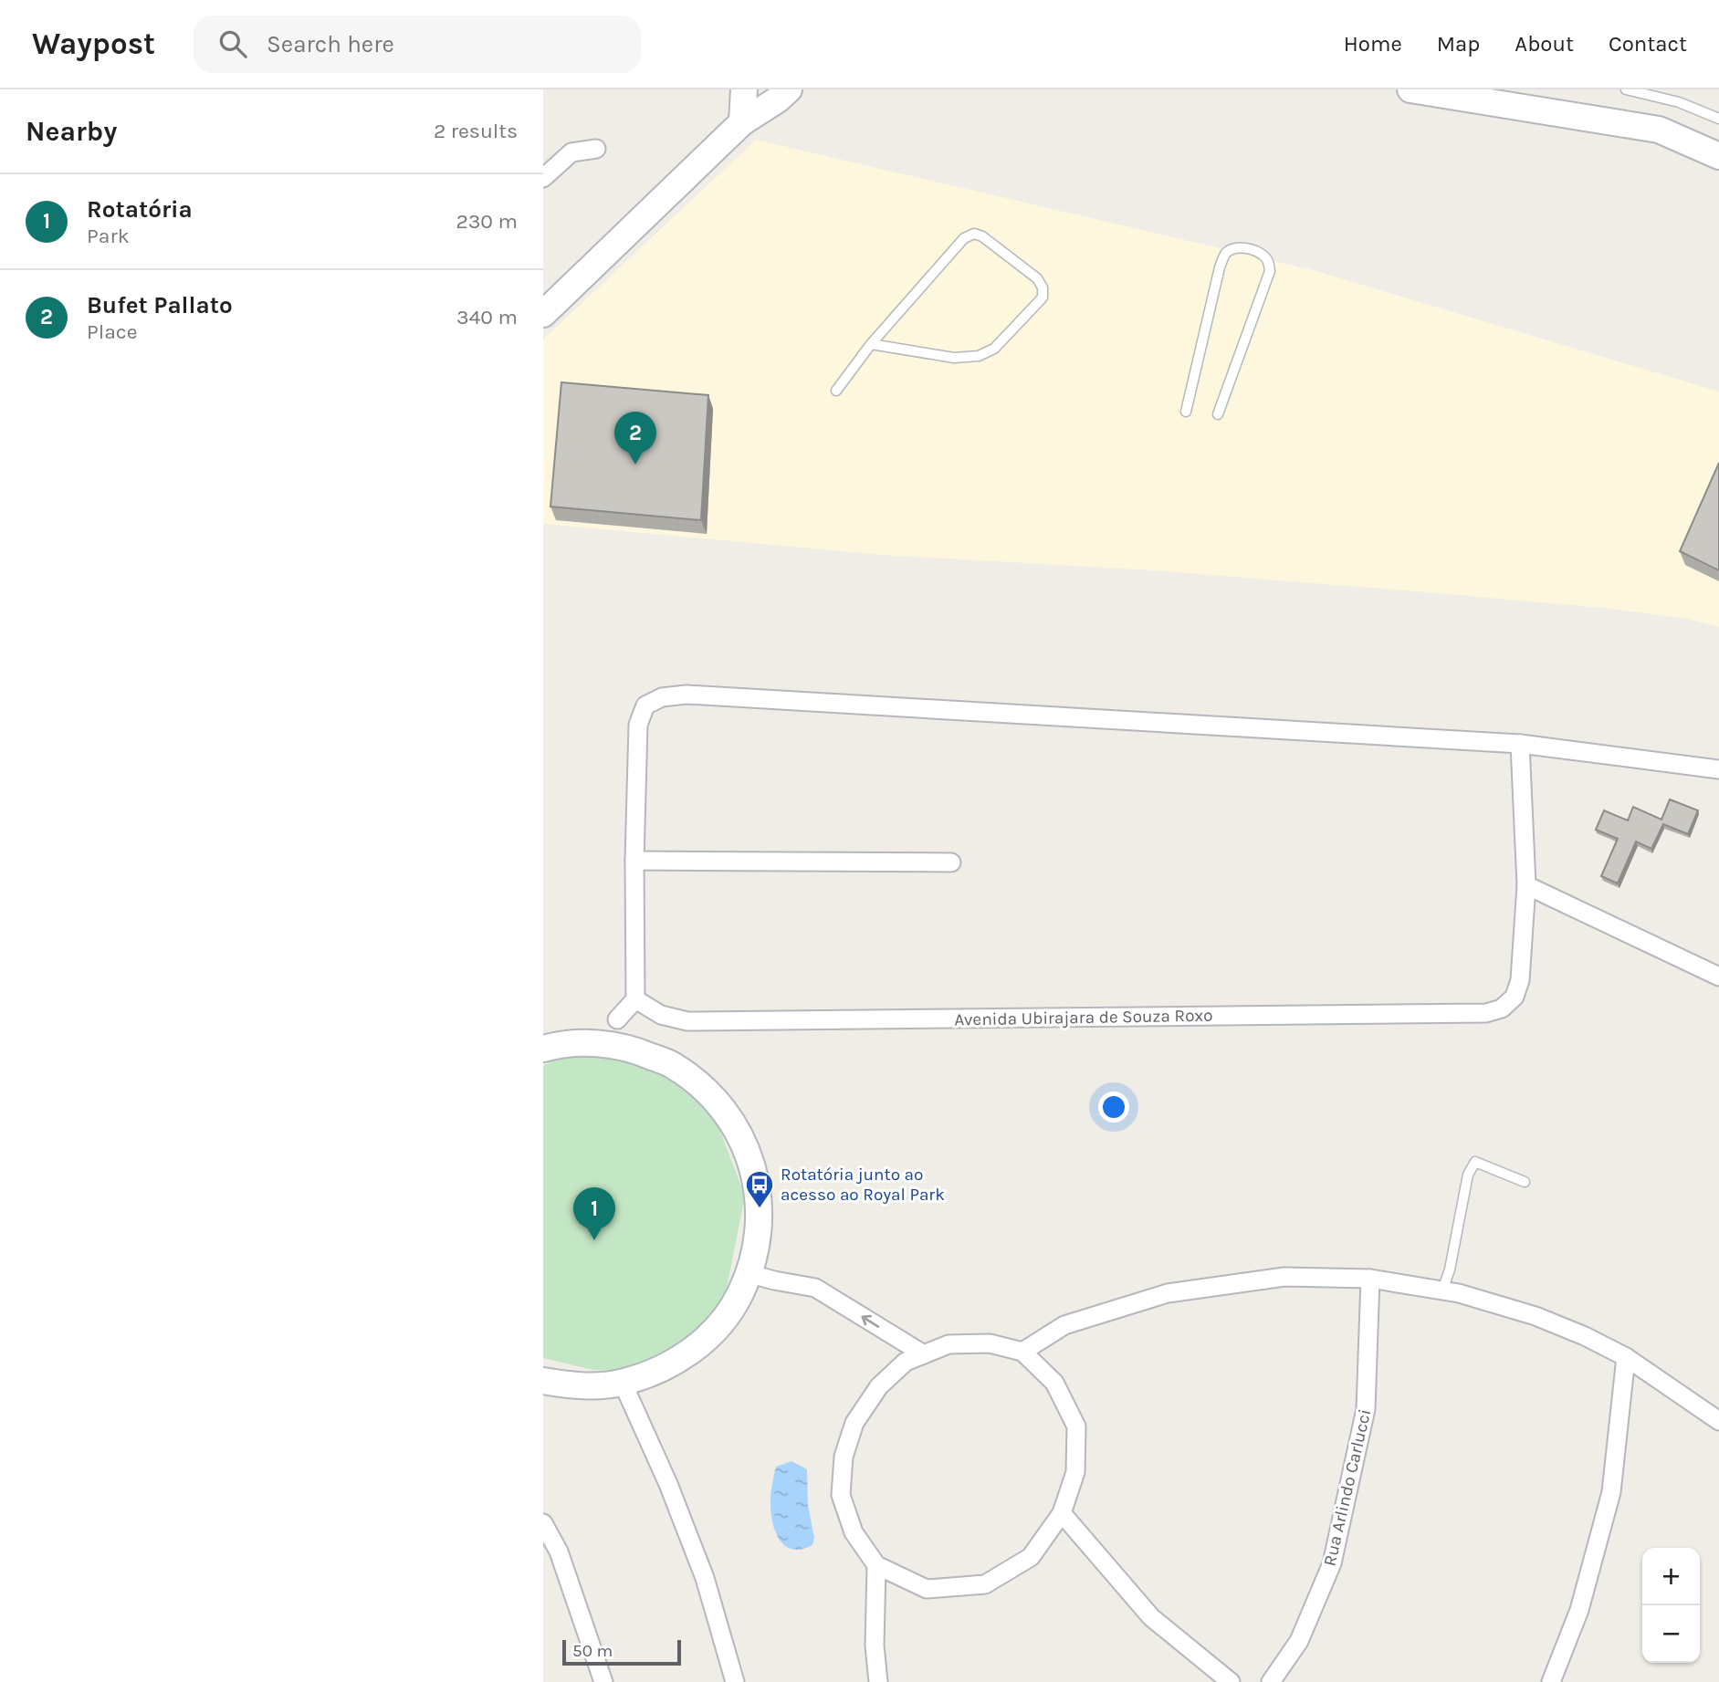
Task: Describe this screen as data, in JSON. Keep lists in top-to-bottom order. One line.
{"streets":{"street":["Avenida Ubirajara de Souza Roxo","Rua Arlindo Carlucci"]},"places":{"bus stop":["Rotatória junto ao acesso ao Royal Park"]},"scale_bar":"50 m","page":{"header":"Waypost","search":"Search here","nav":["Home","Map","About","Contact"],"heading":["Nearby","2 results"],"list":[{"mark":"1","name":"Rotatória","note":"Park","value":"230 m"},{"mark":"2","name":"Bufet Pallato","note":"Place","value":"340 m"}],"pins":["2","1"],"map_buttons":["+","−"],"scale":"50 m"}}
